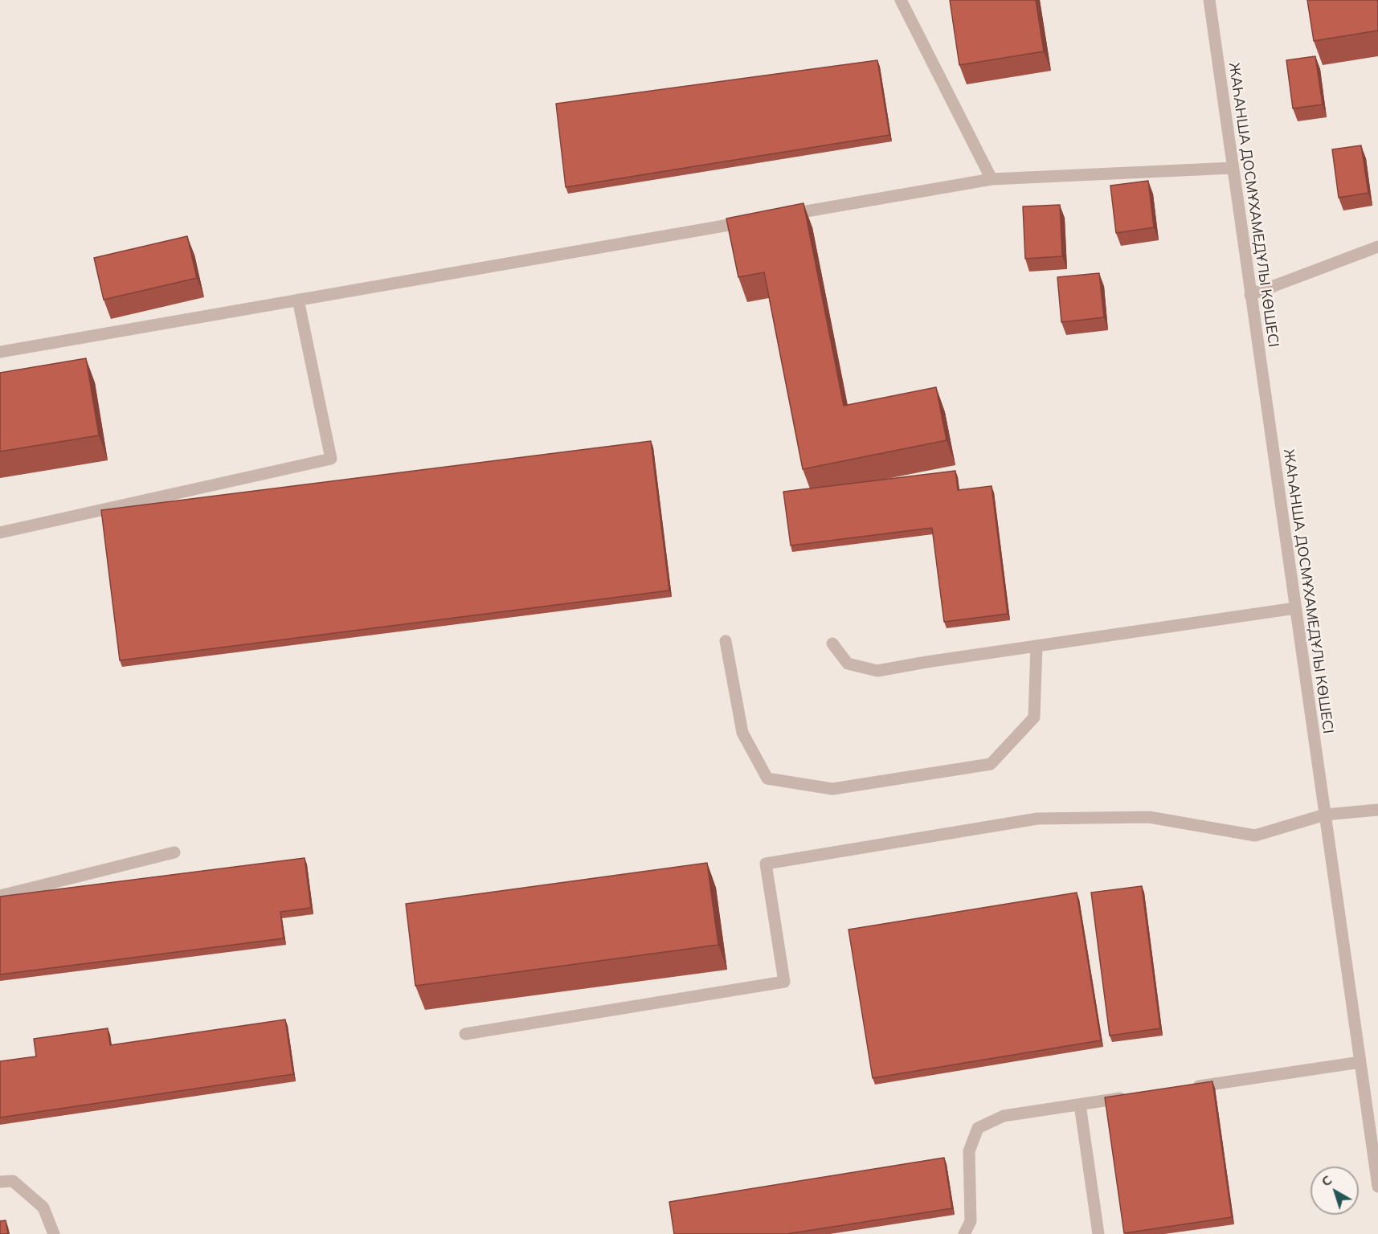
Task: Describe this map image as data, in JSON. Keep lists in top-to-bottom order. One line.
{"streets":{"street":["ЖАҺАНША ДОСМҰХАМЕДҰЛЫ КӨШЕСІ"]},"north":"top left"}
